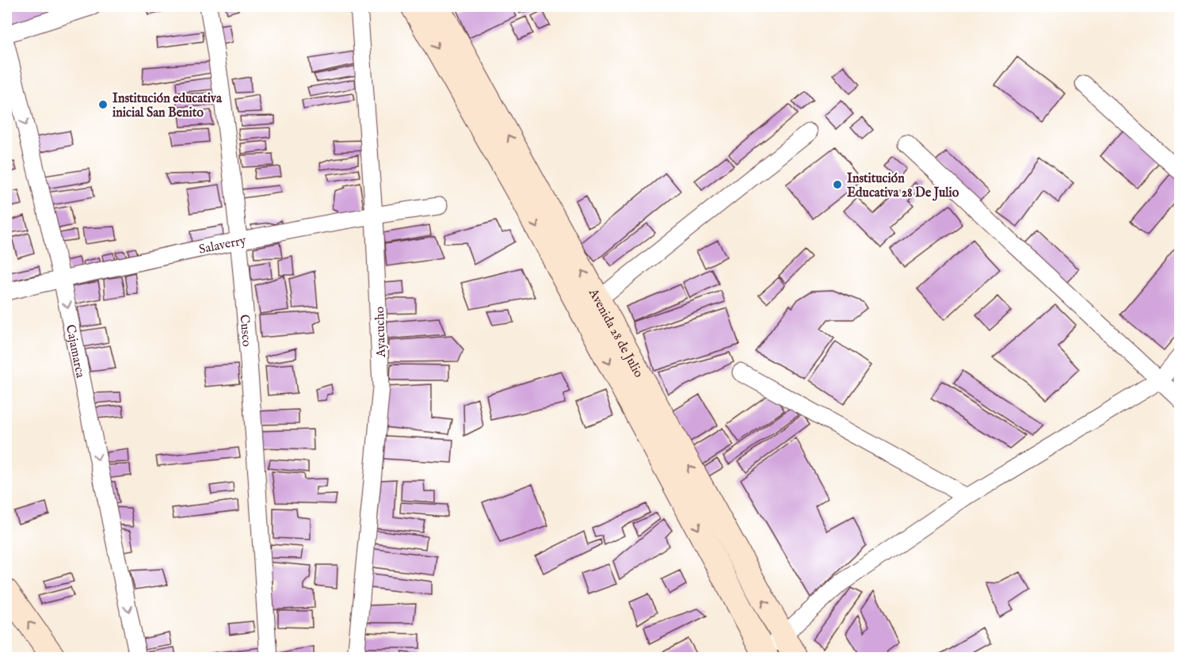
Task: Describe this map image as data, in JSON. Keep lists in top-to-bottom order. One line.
{"streets":{"street":["Salaverry","Cusco","Ayacucho","Avenida 28 de Julio","Cajamarca"]},"crossings":[["Salaverry","Cusco"],["Salaverry","Ayacucho"],["Salaverry","Cajamarca"]],"one_way":["Cajamarca"],"places":["Institución educativa inicial San Benito","Institución Educativa 28 De Julio"]}
